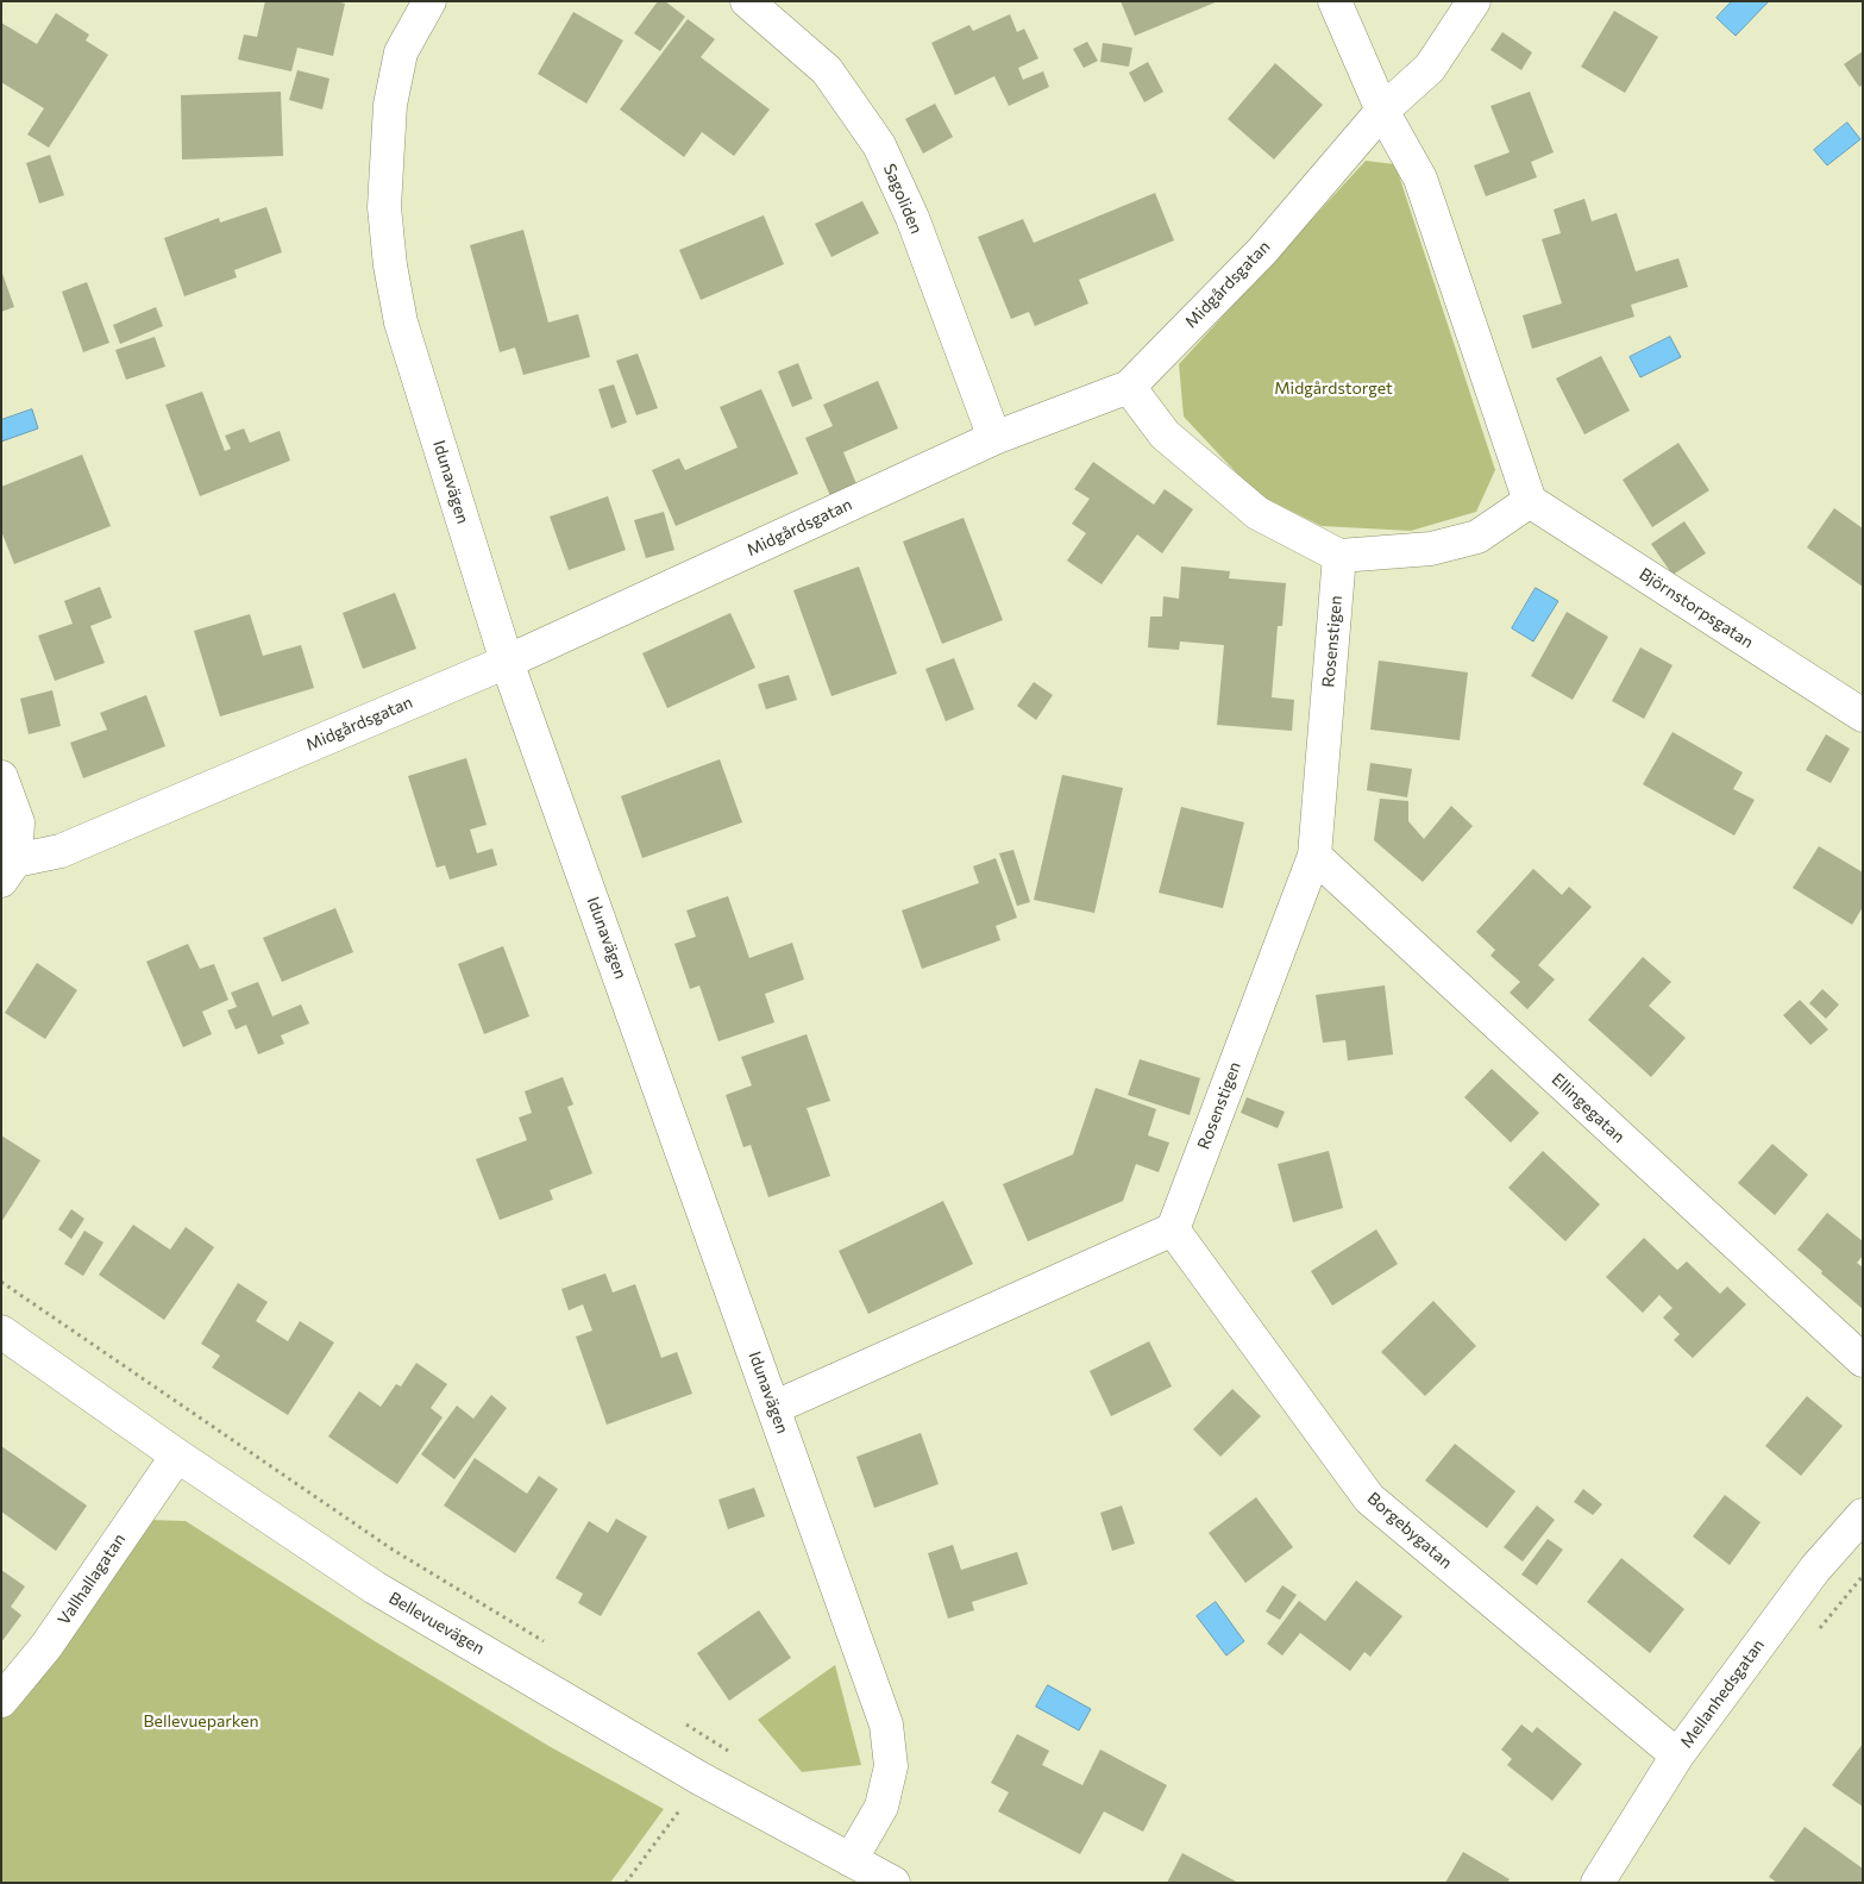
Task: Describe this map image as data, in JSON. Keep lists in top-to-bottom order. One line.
{"streets":{"street":["Sagoliden","Midgårdsgatan","Idunavägen","Björnstorpsgatan","Rosenstigen","Ellingegatan","Borgebygatan","Vallhallagatan","Bellevuevägen","Mellanhedsgatan"]},"crossings":[["Sagoliden","Midgårdsgatan"],["Midgårdsgatan","Idunavägen"],["Idunavägen","Bellevuevägen"],["Rosenstigen","Ellingegatan"],["Rosenstigen","Borgebygatan"],["Borgebygatan","Mellanhedsgatan"],["Vallhallagatan","Bellevuevägen"]],"parks":["Midgårdstorget","Bellevueparken"]}
